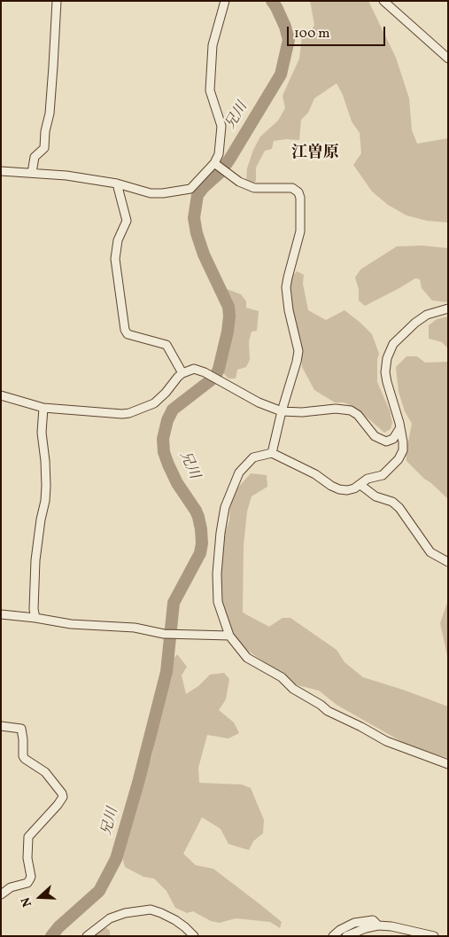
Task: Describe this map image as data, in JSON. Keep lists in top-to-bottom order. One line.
{"districts":["江曽原"],"water":["兄川"],"scale_bar":"100 m","north":"left"}
